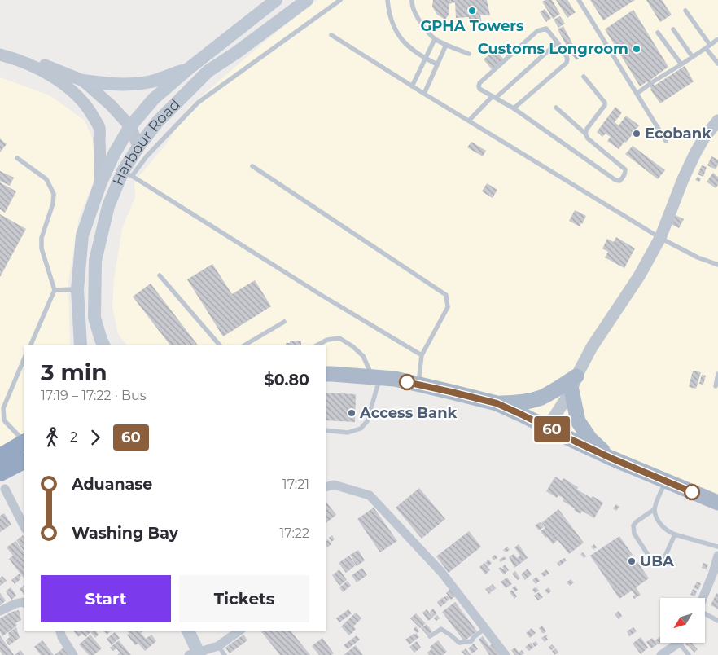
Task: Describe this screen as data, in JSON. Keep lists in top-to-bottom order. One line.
{"streets":{"main road":["Harbour Road"]},"places":["GPHA Towers","Customs Longroom","Ecobank","Access Bank","UBA"],"lines":["bus line 60"],"north":"bottom left","page":{"on_map":"60","heading":["3 min","17:19 – 17:22 · Bus","$0.80"],"legs":["2","60"],"list":[{"name":"Aduanase","value":"17:21"},{"name":"Washing Bay","value":"17:22"}],"buttons":["Start","Tickets"]}}
